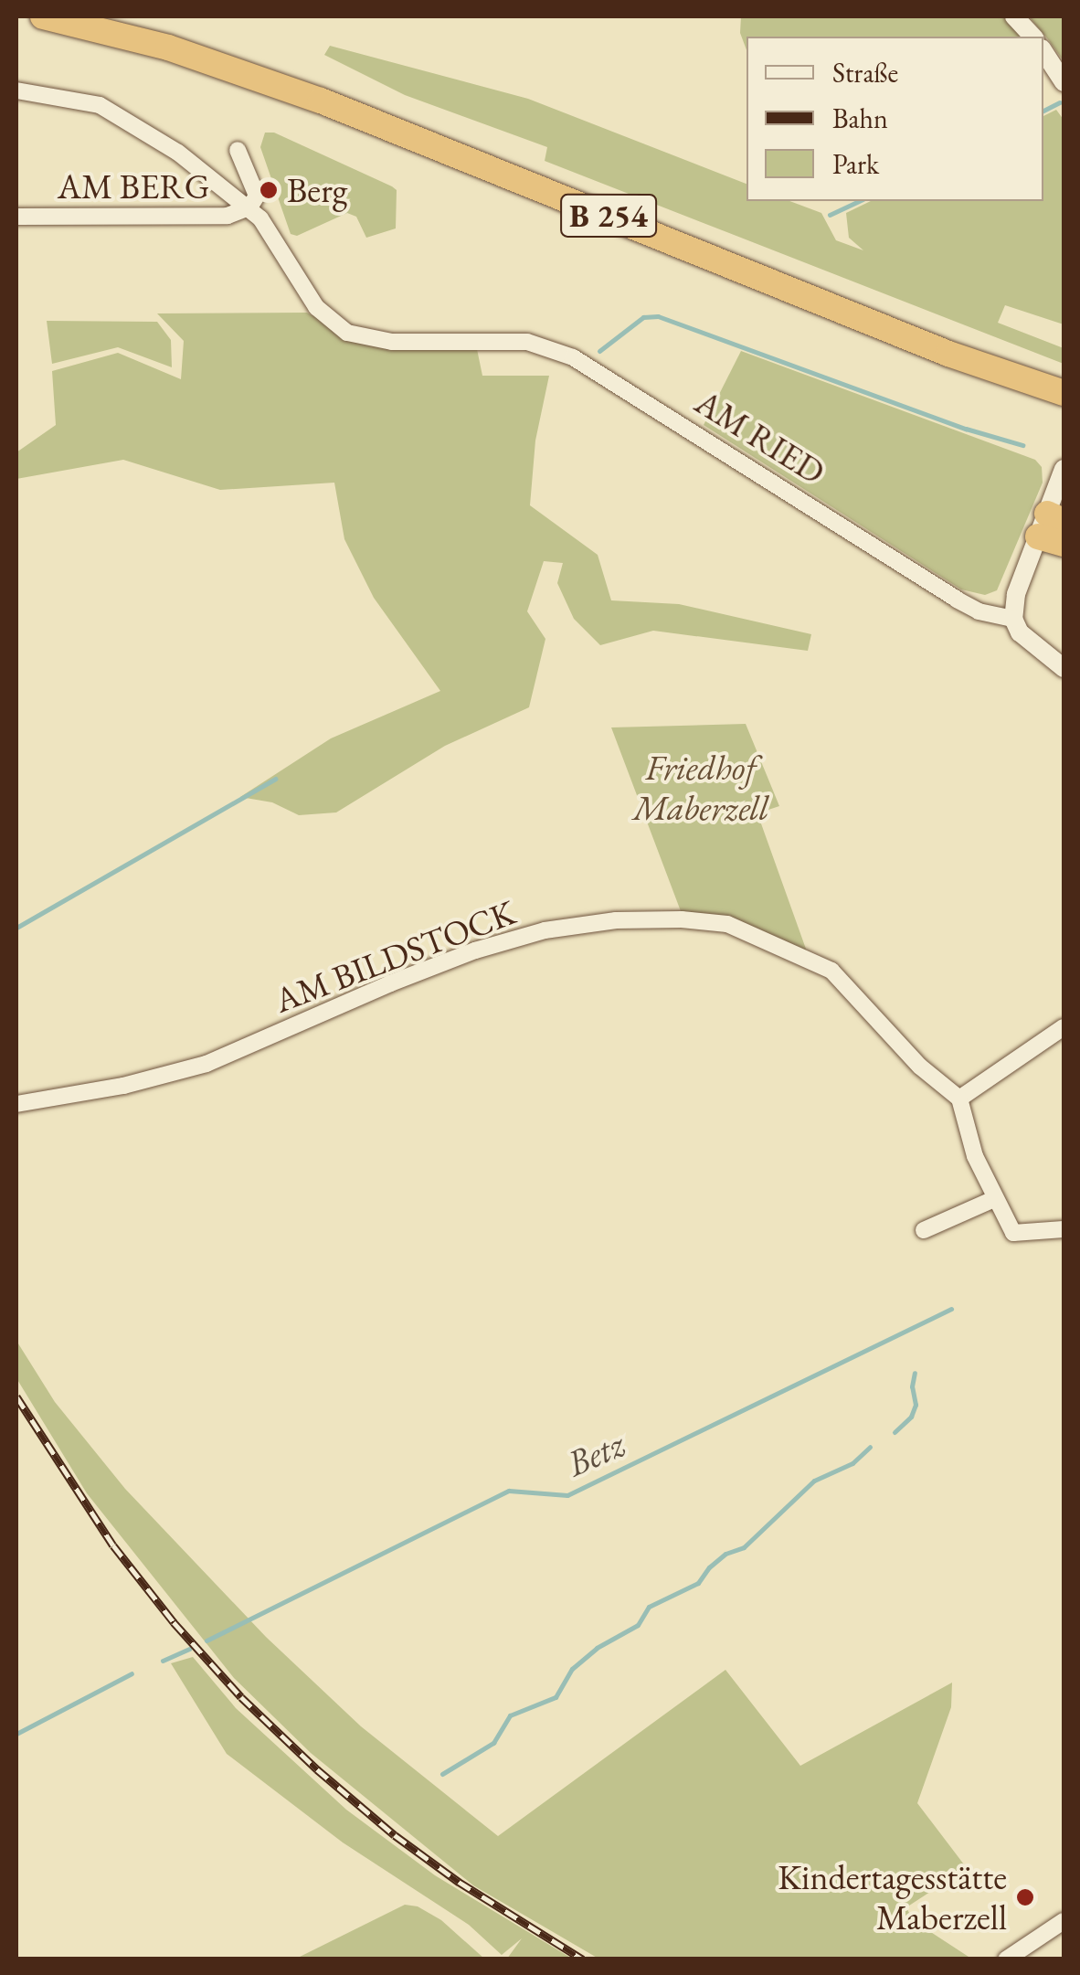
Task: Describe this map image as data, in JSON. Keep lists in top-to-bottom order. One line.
{"streets":{"highway":["B 254"],"street":["AM BERG","AM RIED","AM BILDSTOCK"]},"crossings":[["AM BERG","AM RIED"]],"water":["Betz"],"parks":["Friedhof Maberzell"],"places":["Berg","Kindertagesstätte Maberzell"],"legend":["Straße","Bahn","Park"]}
